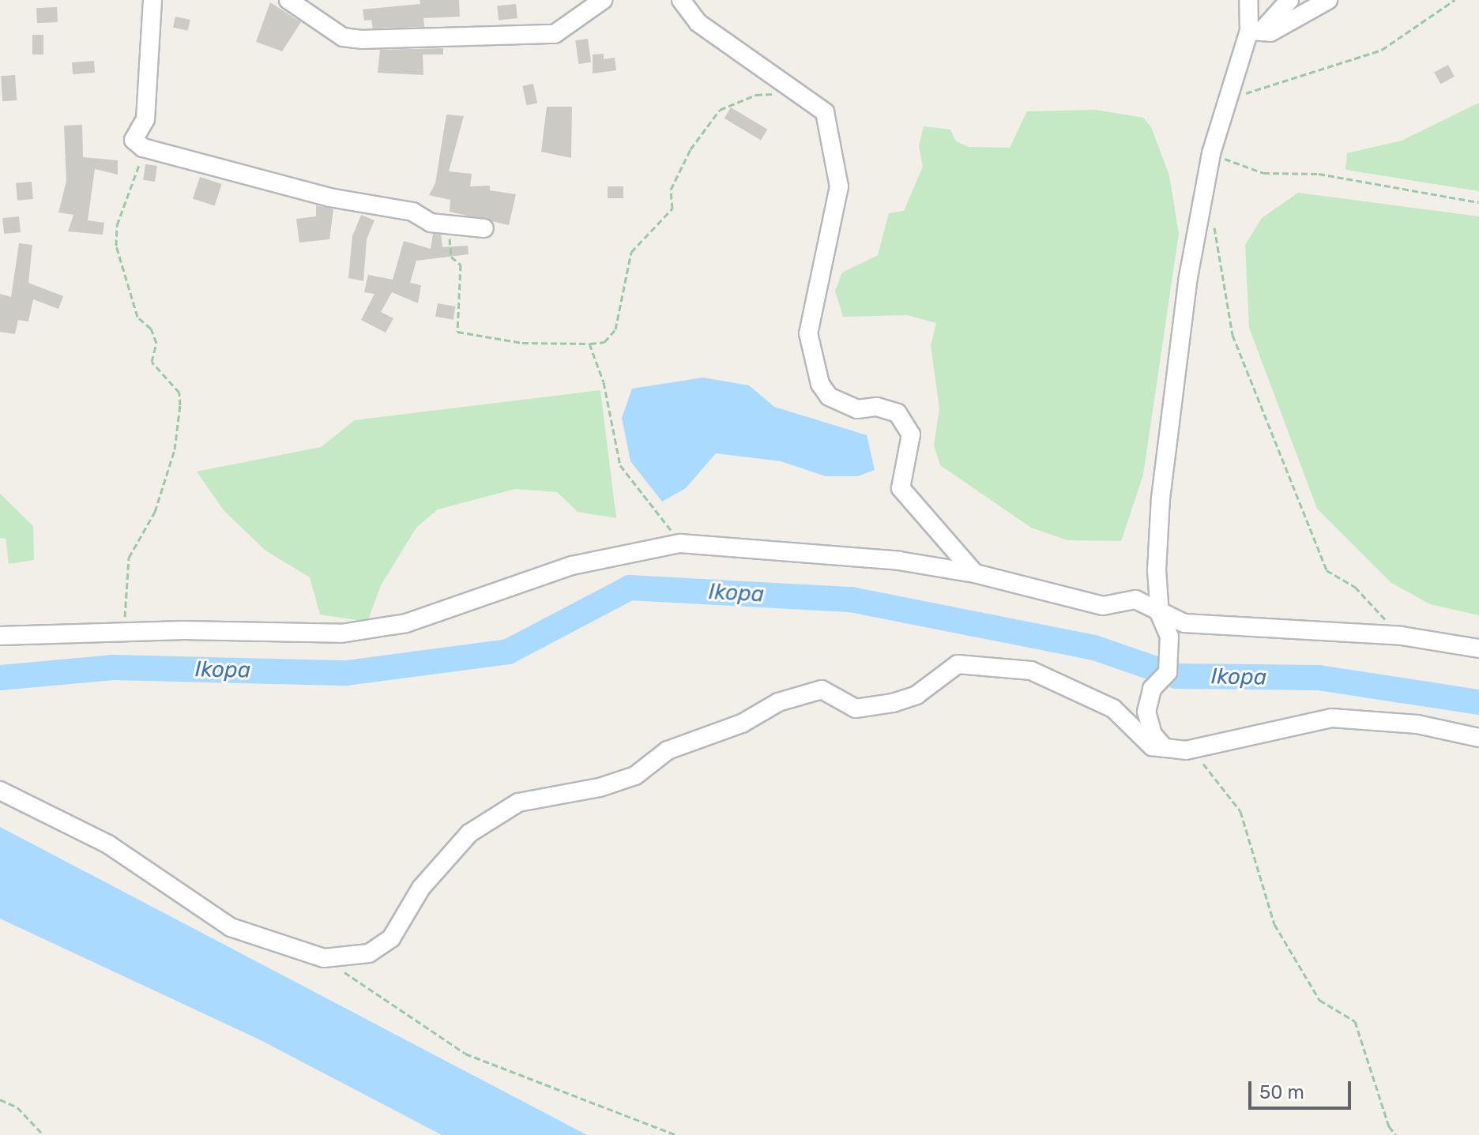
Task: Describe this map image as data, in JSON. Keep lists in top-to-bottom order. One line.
{"water":["Ikopa"],"scale_bar":"50 m"}
